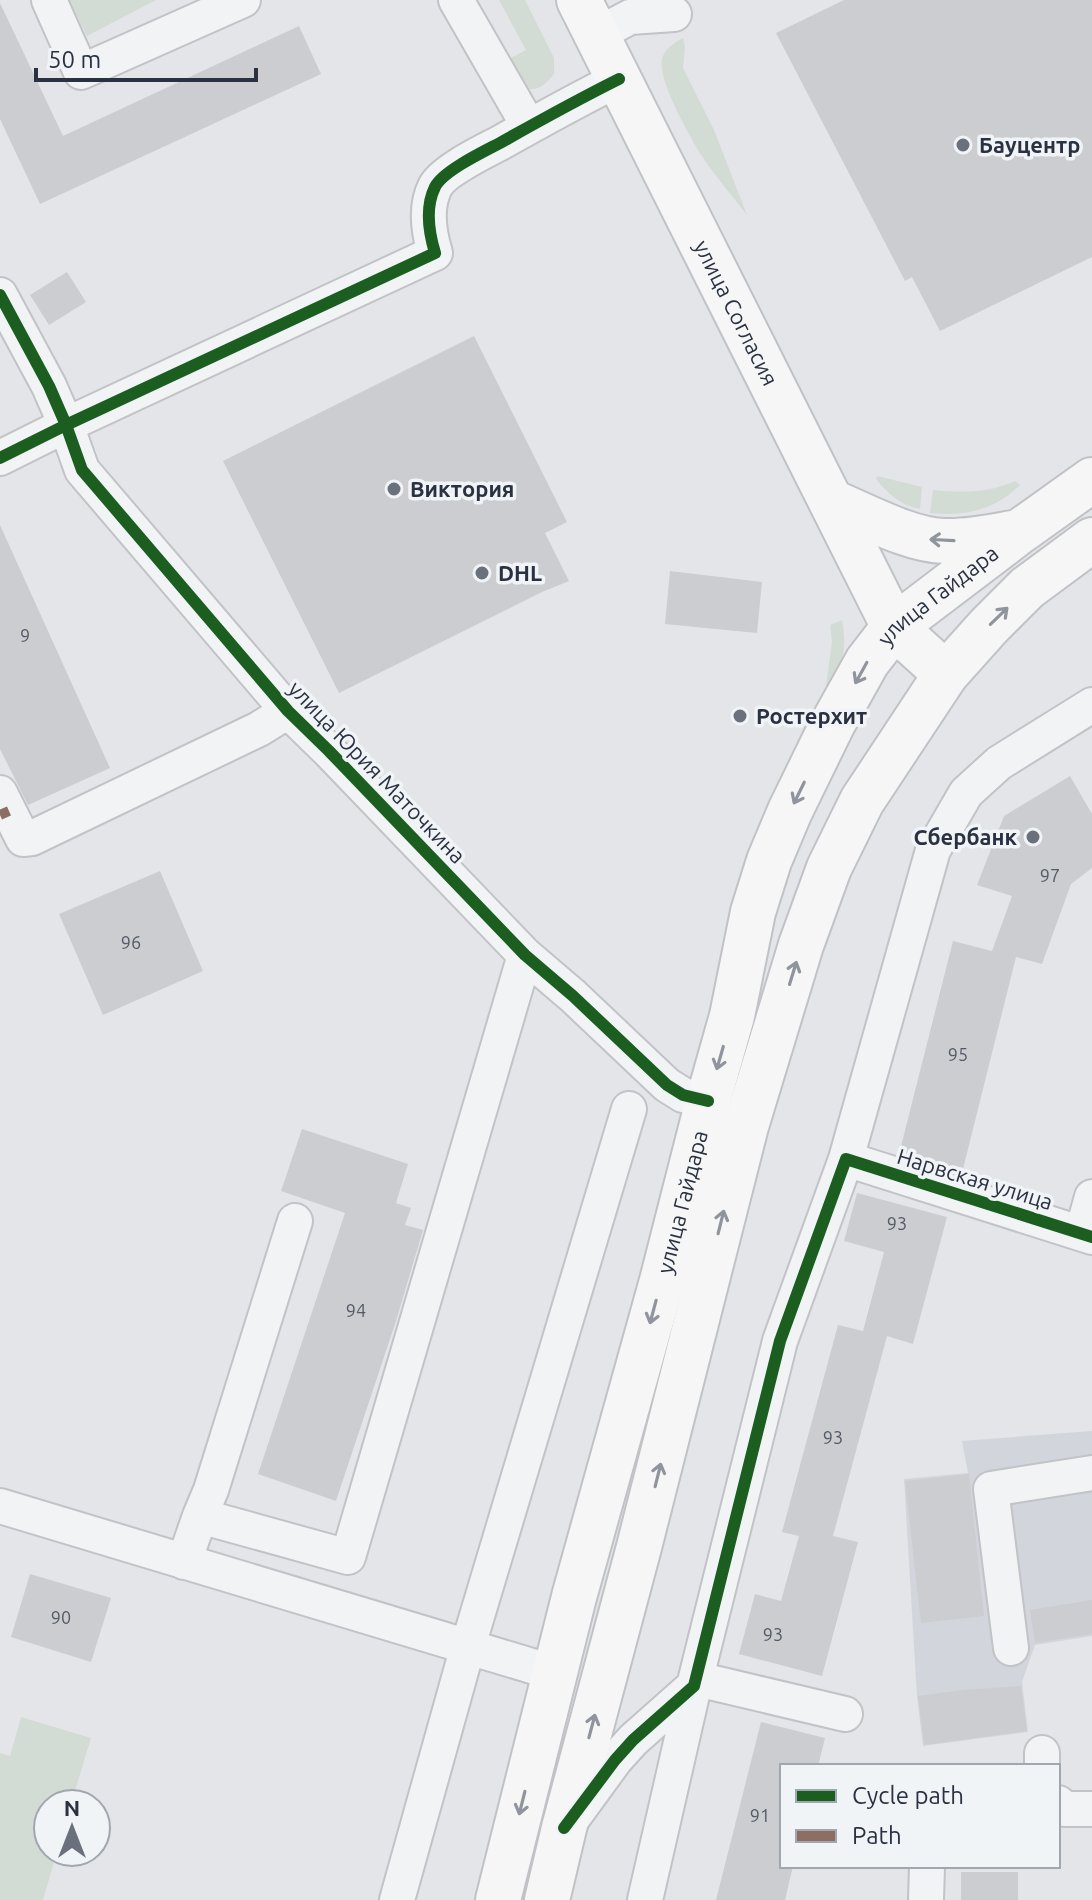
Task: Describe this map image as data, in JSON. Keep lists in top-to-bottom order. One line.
{"streets":{"main road":["улица Согласия","улица Гайдара"],"street":["улица Юрия Маточкина","Нарвская улица"]},"crossings":[["улица Согласия","улица Гайдара"],["улица Гайдара","улица Юрия Маточкина"]],"places":["Бауцентр","Виктория","DHL","Ростерхит","Сбербанк"],"house_numbers":["9","97","96","95","93","94","93","90","93","91"],"legend":["Cycle path","Path"],"scale_bar":"50 m","north":"top"}
